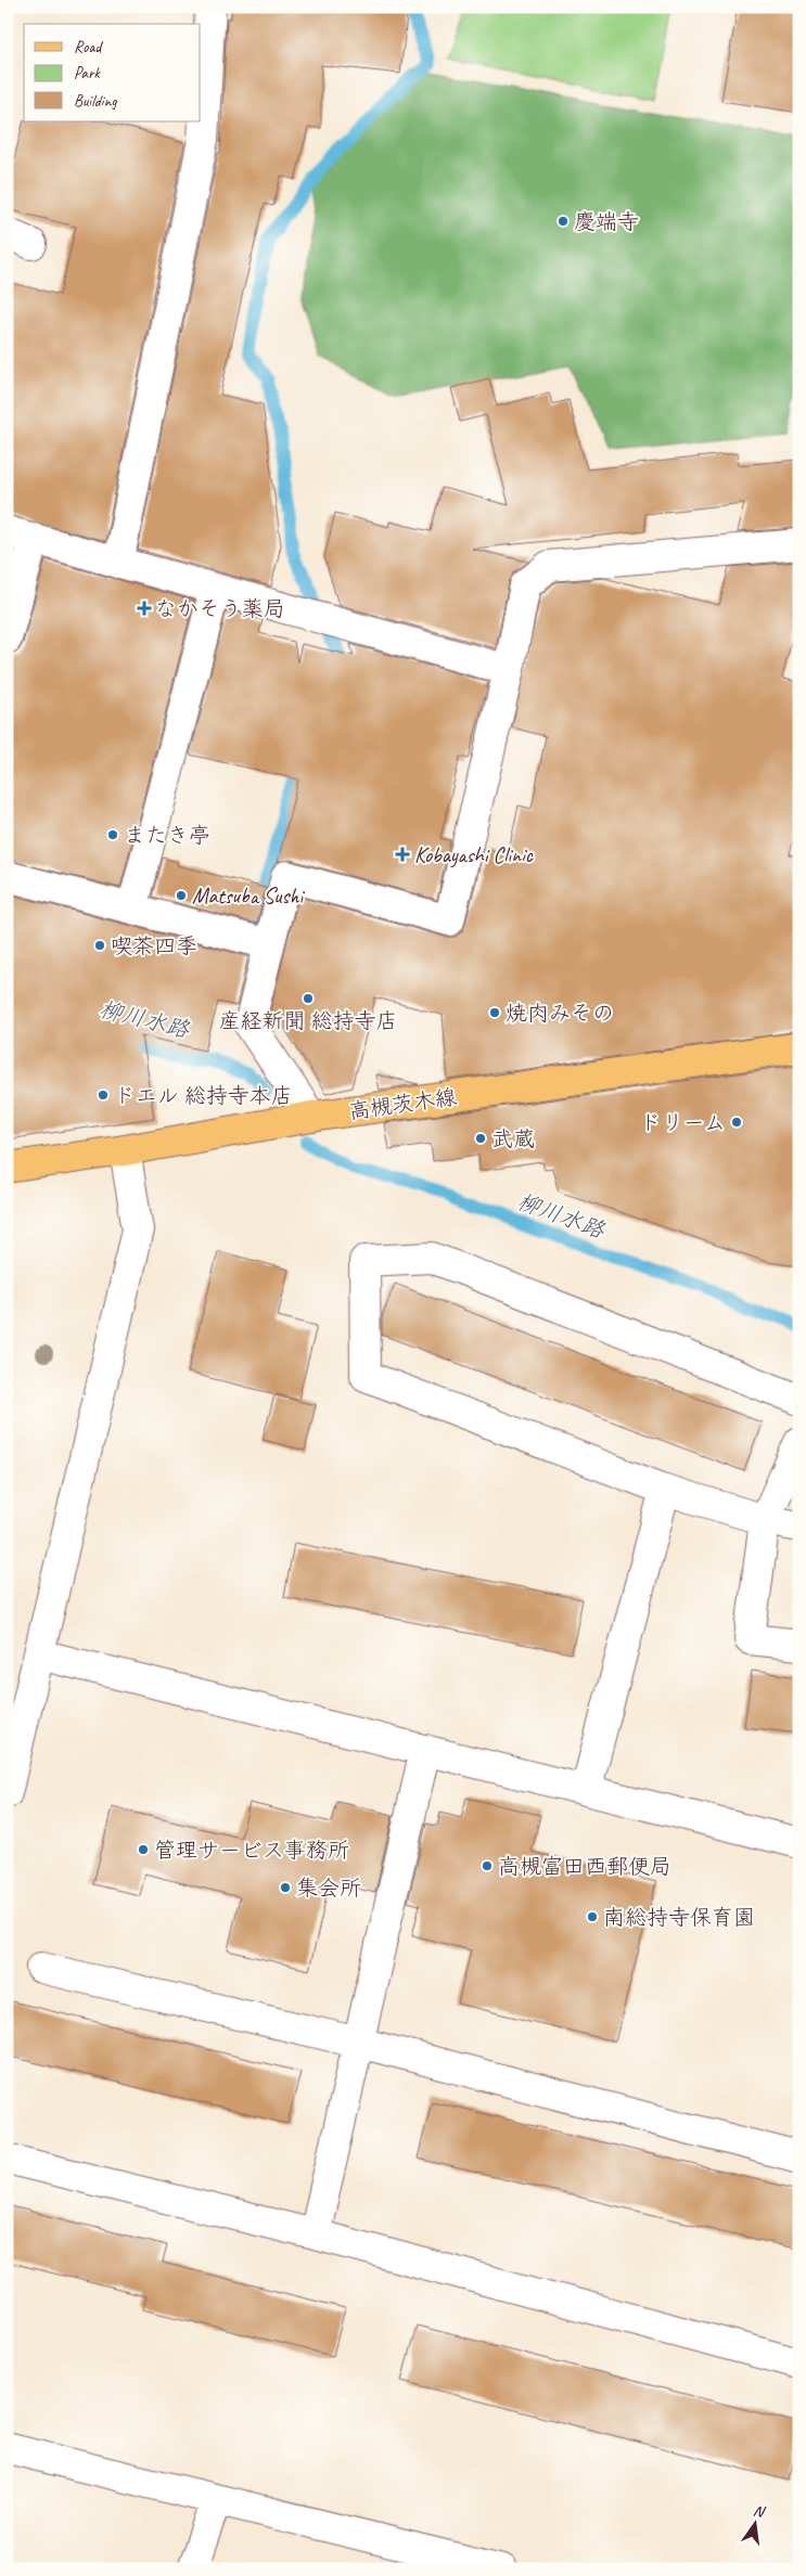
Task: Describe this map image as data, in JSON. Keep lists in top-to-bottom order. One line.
{"streets":{"main road":["高槻茨木線"]},"water":["柳川水路"],"places":{"other":["慶端寺","またき亭","Matsuba Sushi","喫茶四季","産経新聞 総持寺店","焼肉みその","ドエル 総持寺本店","ドリーム","武蔵","管理サービス事務所","高槻富田西郵便局","集会所","南総持寺保育園"],"health":["なかそう薬局","Kobayashi Clinic"]},"legend":["Road","Park","Building"],"north":"top"}
